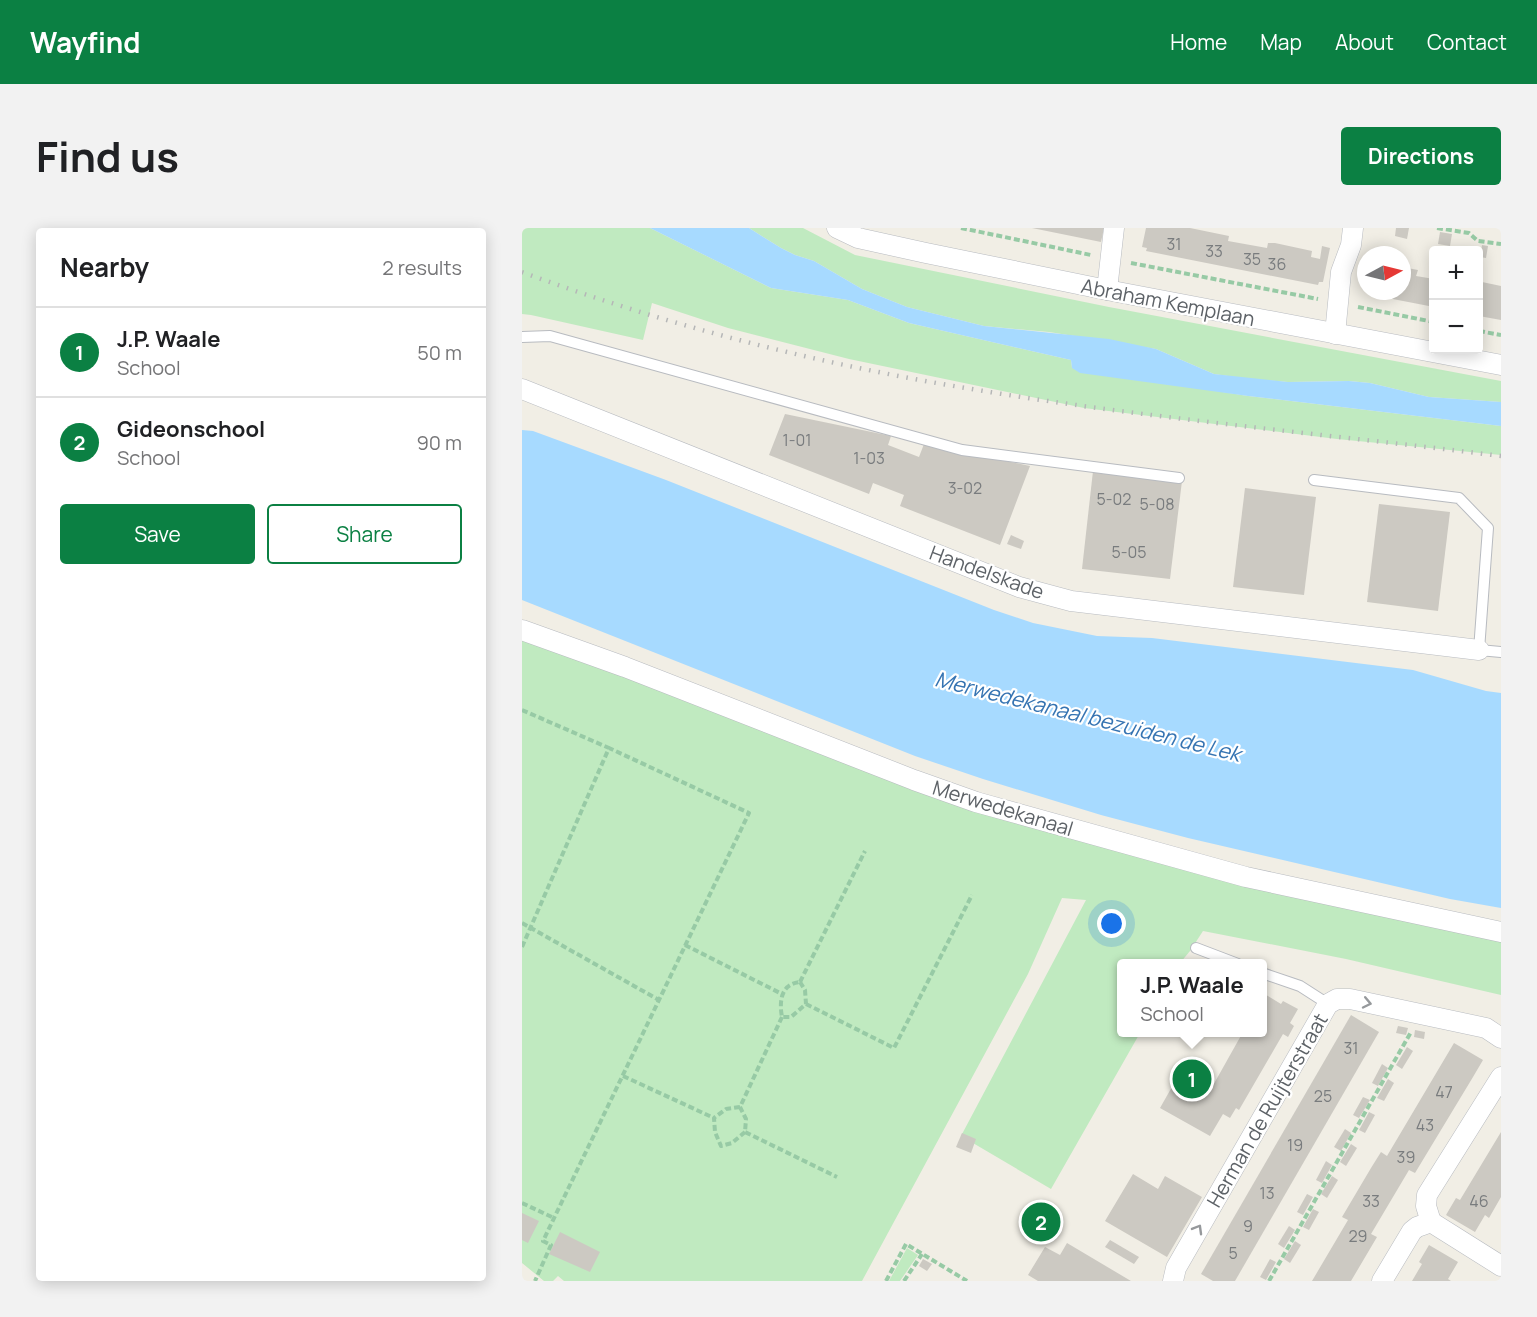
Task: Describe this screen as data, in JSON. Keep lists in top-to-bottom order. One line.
{"streets":{"street":["Abraham Kemplaan","Handelskade","Merwedekanaal","Herman de Ruijterstraat"]},"one_way":["Herman de Ruijterstraat"],"water":["Merwedekanaal bezuiden de Lek"],"house_numbers":["31","33","35","36","1-01","1-03","3-02","5-02","5-08","5-05","31","47","25","43","19","39","13","33","46","9","29","5"],"north":"right","page":{"header":"Wayfind","nav":["Home","Map","About","Contact"],"title":"Find us","buttons":["Directions",["Save","Share"]],"heading":["Nearby","2 results"],"map_buttons":["+","−"],"list":[{"mark":"1","name":"J.P. Waale","note":"School","value":"50 m"},{"mark":"2","name":"Gideonschool","note":"School","value":"90 m"}],"popup":["J.P. Waale","School"],"pins":["1","2"]}}
